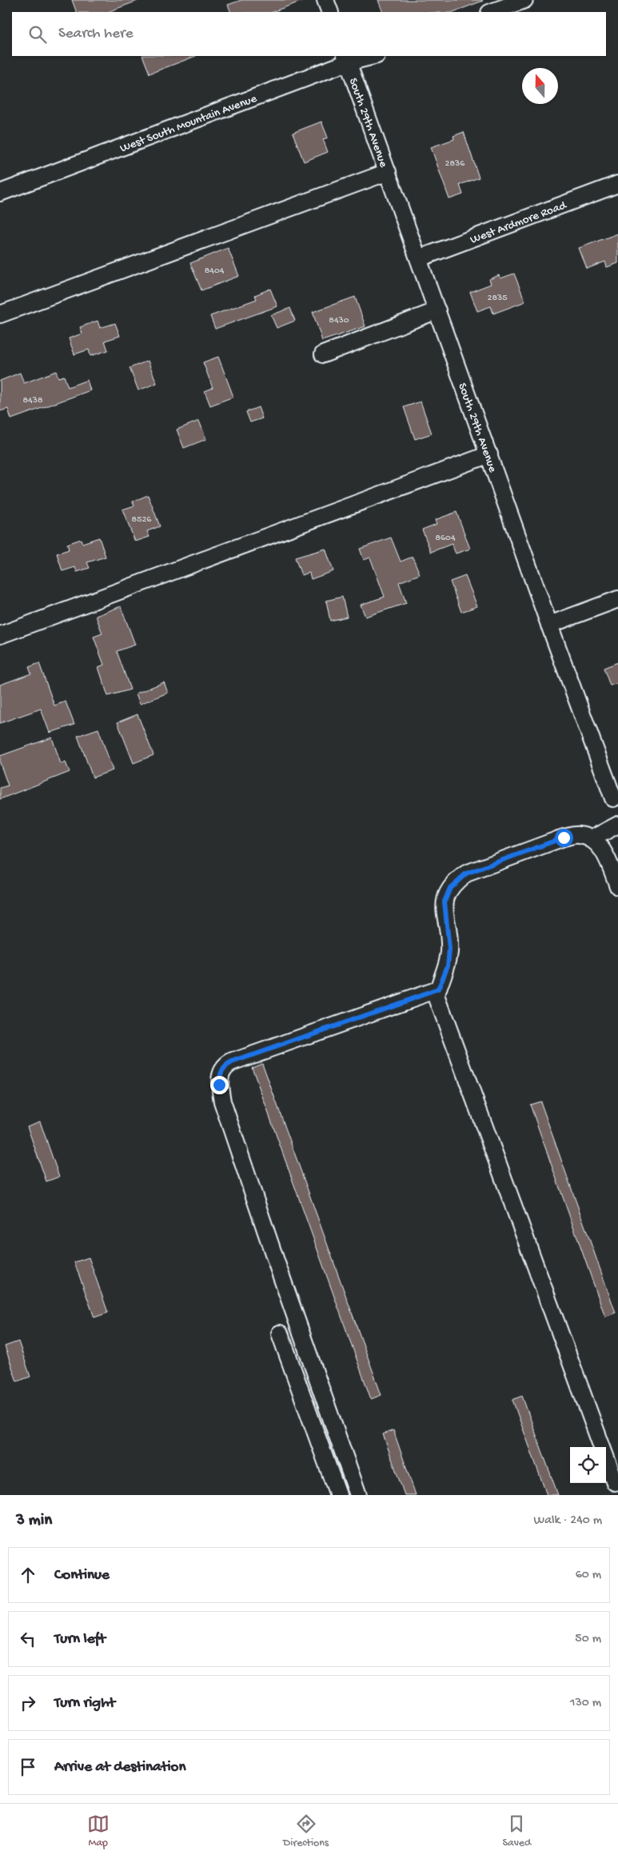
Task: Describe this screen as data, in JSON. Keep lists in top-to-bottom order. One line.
{"streets":{"street":["South 29th Avenue","West South Mountain Avenue","West Ardmore Road"]},"crossings":[["South 29th Avenue","West South Mountain Avenue"],["South 29th Avenue","West Ardmore Road"]],"house_numbers":["2836","8404","2835","8430","8438","8526","8604"],"north":"top","page":{"search":"Search here","heading":["3 min","Walk · 240 m"],"list":[["Continue","60 m"],["Turn left","50 m"],["Turn right","130 m"],"Arrive at destination"],"nav":["Map","Directions","Saved"]}}
